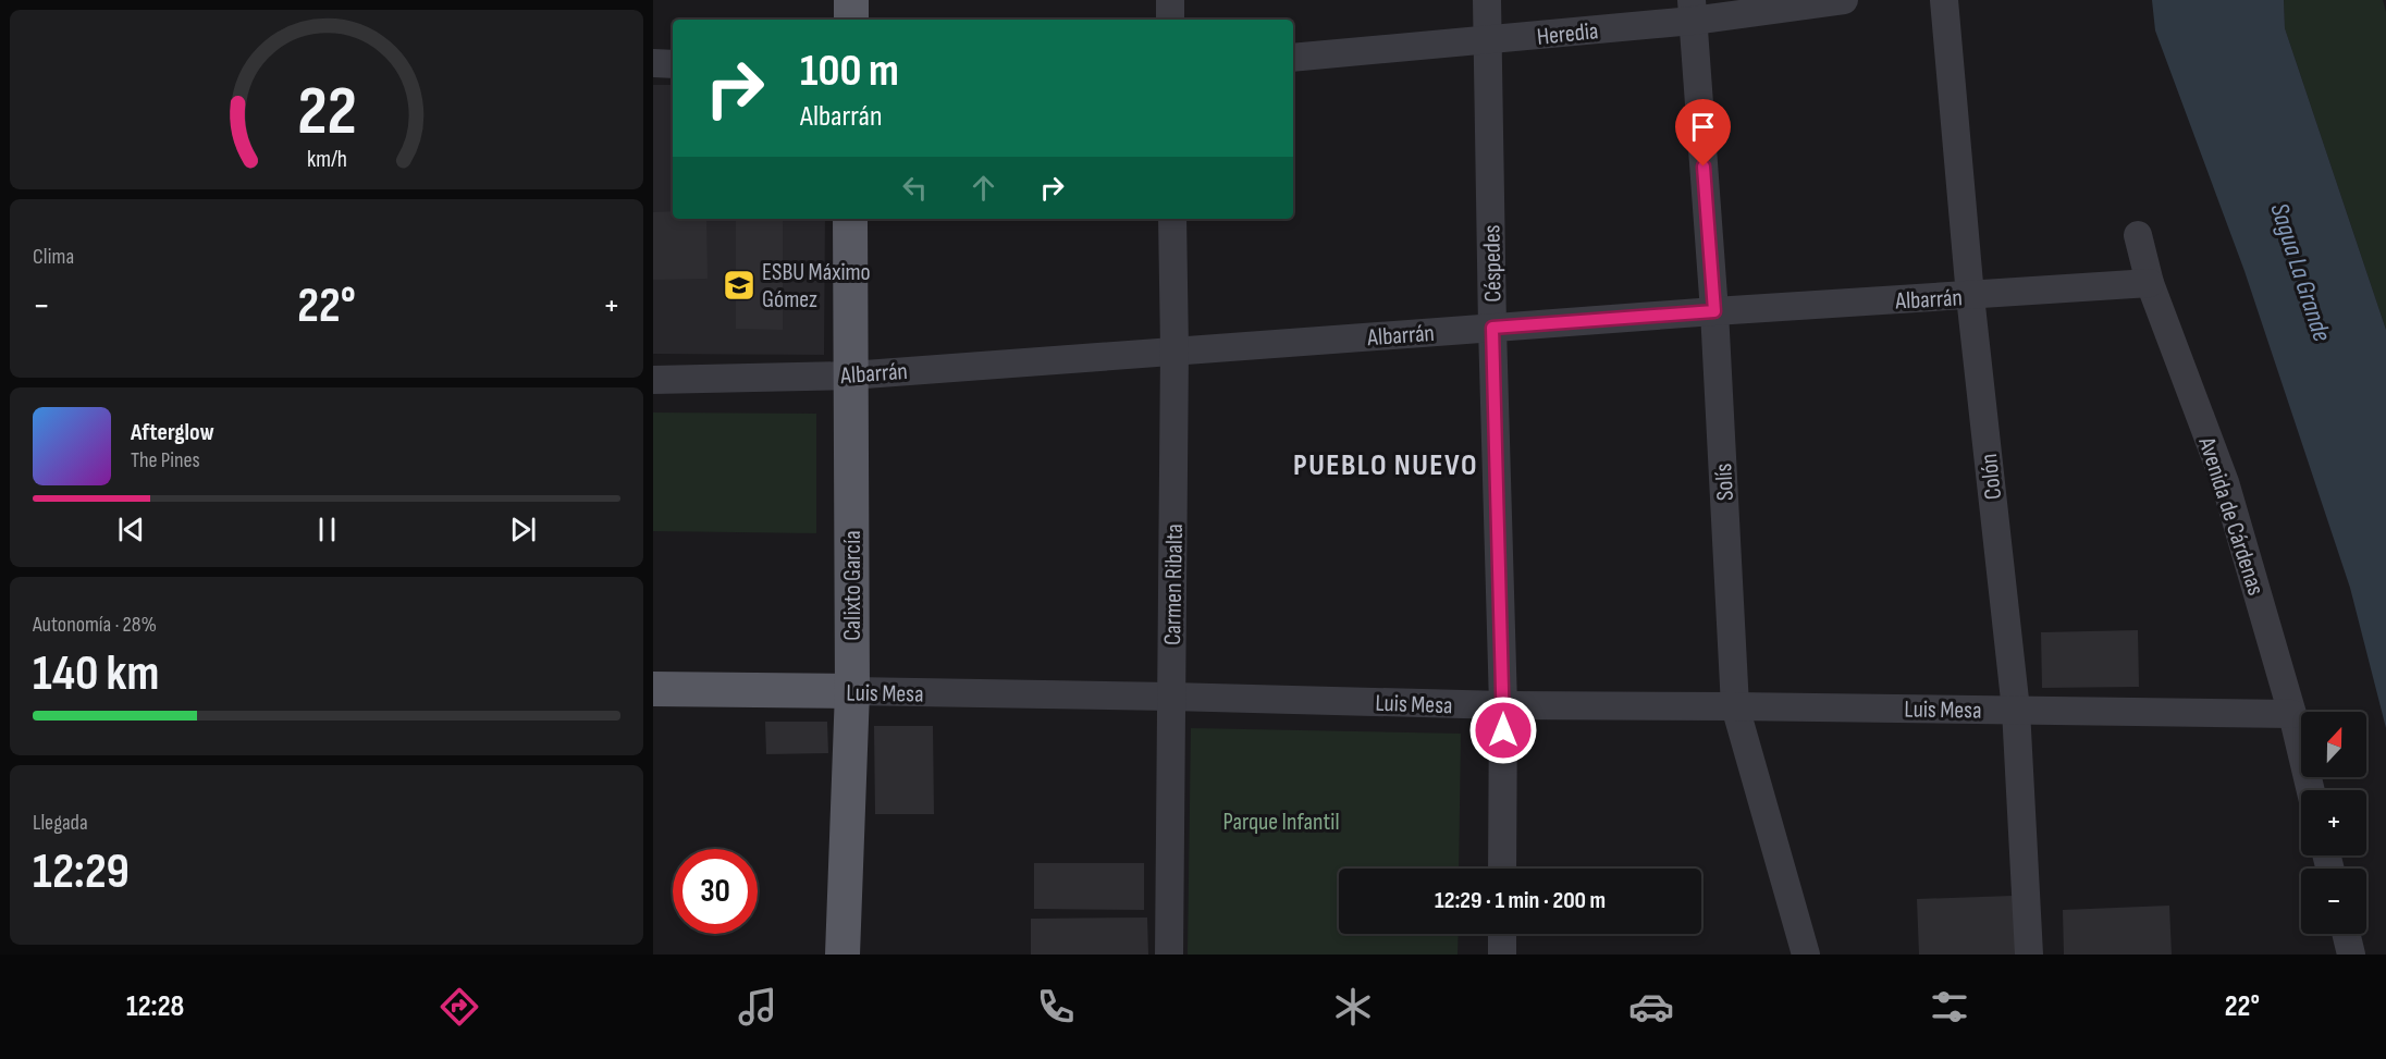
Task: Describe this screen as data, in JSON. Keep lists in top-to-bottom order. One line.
{"streets":{"main road":["Calixto García","Luis Mesa"],"street":["Heredia","Céspedes","Albarrán","Colón","Solís","Avenida de Cárdenas","Carmen Ribalta"]},"crossings":[["Heredia","Céspedes"],["Heredia","Solís"],["Céspedes","Albarrán"],["Céspedes","Luis Mesa"],["Albarrán","Colón"],["Albarrán","Solís"],["Albarrán","Avenida de Cárdenas"],["Albarrán","Carmen Ribalta"],["Albarrán","Calixto García"],["Colón","Luis Mesa"],["Solís","Luis Mesa"],["Avenida de Cárdenas","Luis Mesa"],["Carmen Ribalta","Luis Mesa"],["Calixto García","Luis Mesa"]],"districts":["PUEBLO NUEVO"],"water":["Sagua La Grande"],"parks":["Parque Infantil"],"places":{"school or university":["ESBU Máximo Gómez"]},"north":"top","page":{"turn":["100 m","Albarrán"],"tile":["Clima",["Autonomía · 28%","140 km"],["Llegada","12:29"]],"heat":["−","22°","+"],"song":["Afterglow","The Pines"],"map_buttons":["+","−"],"limit":"30","trip":"12:29 · 1 min · 200 m","tabs":["12:28","22°"],"gauge":["22","km/h"]}}
